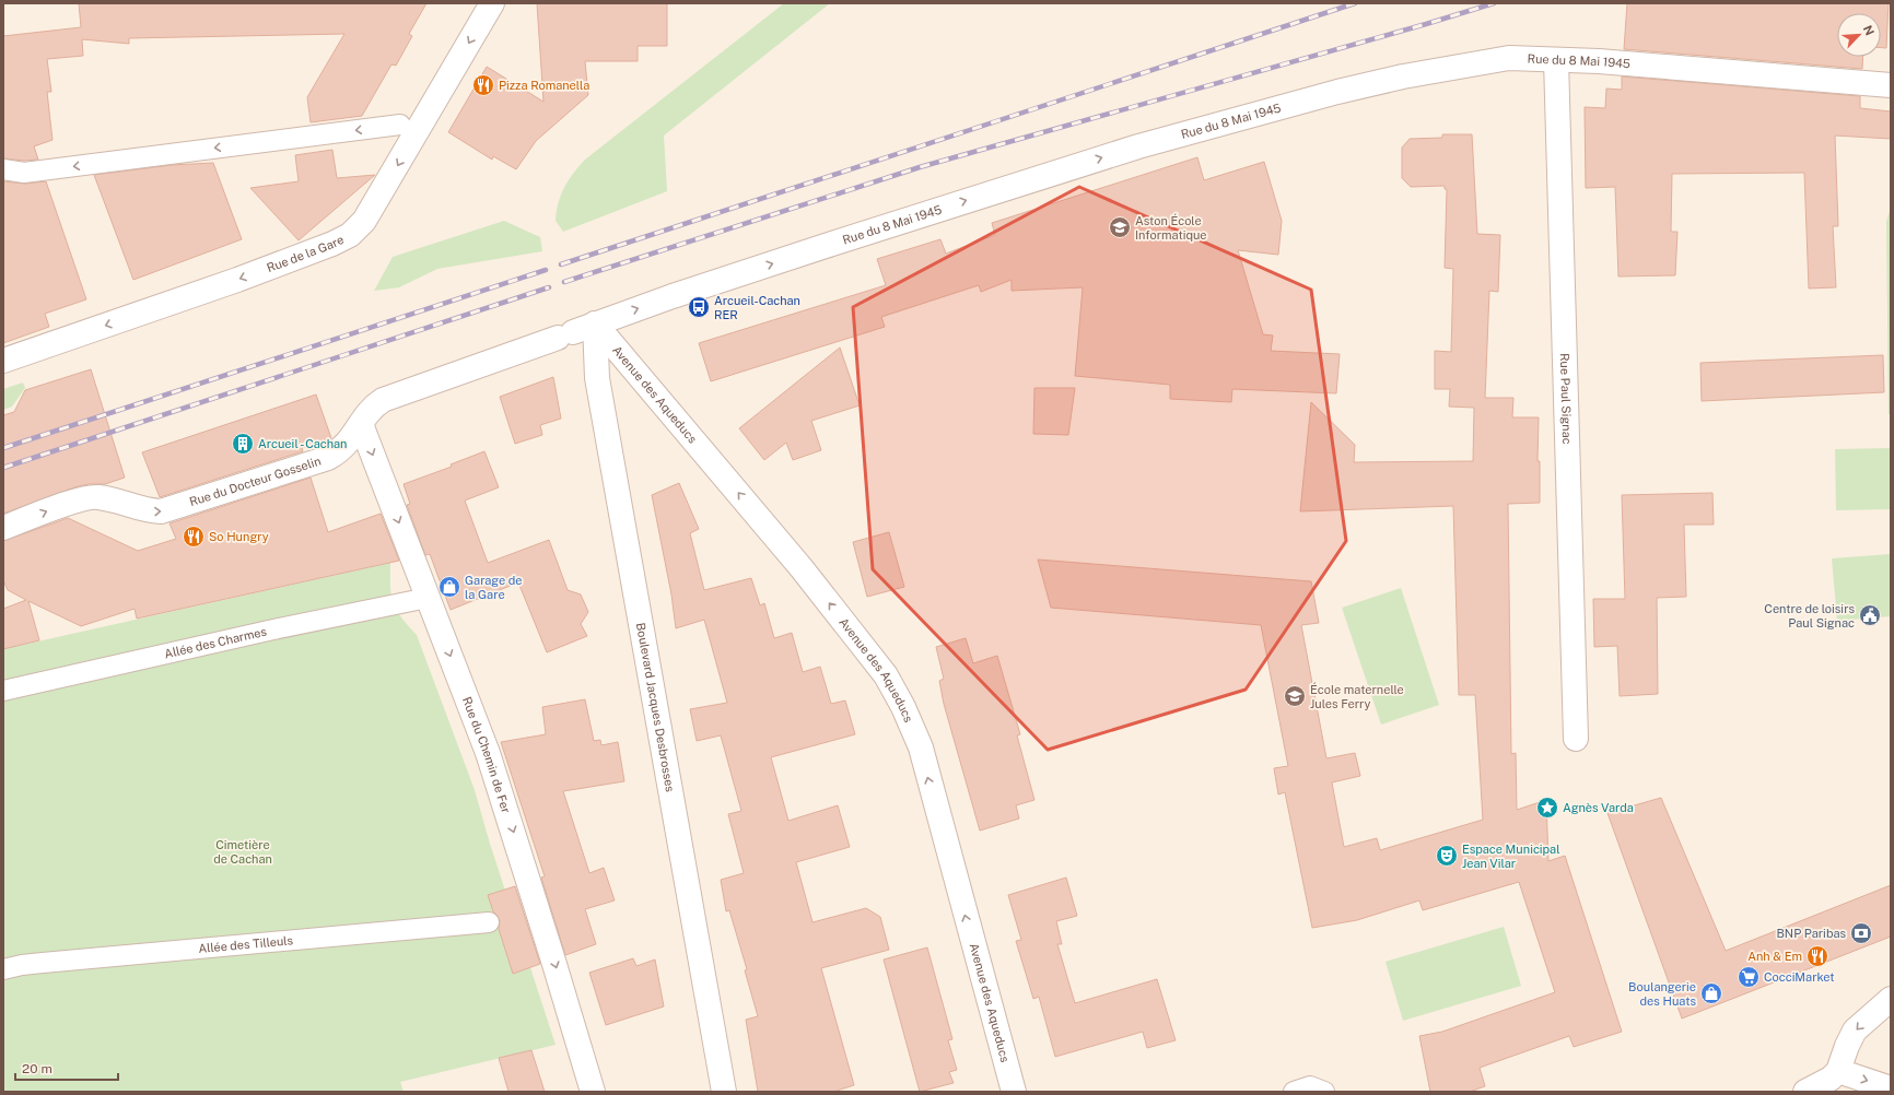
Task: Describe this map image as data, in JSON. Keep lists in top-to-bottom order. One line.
{"streets":{"street":["Rue du 8 Mai 1945","Rue de la Gare","Avenue des Aqueducs","Rue Paul Signac","Rue du Docteur Gosselin","Boulevard Jacques Desbrosses","Rue du Chemin de Fer"],"lane":["Allée des Charmes","Allée des Tilleuls"]},"crossings":[["Rue du 8 Mai 1945","Avenue des Aqueducs"],["Rue du 8 Mai 1945","Rue Paul Signac"],["Rue du 8 Mai 1945","Rue du Docteur Gosselin"],["Rue du 8 Mai 1945","Boulevard Jacques Desbrosses"],["Avenue des Aqueducs","Rue du Docteur Gosselin"],["Avenue des Aqueducs","Boulevard Jacques Desbrosses"],["Rue du Docteur Gosselin","Boulevard Jacques Desbrosses"],["Rue du Docteur Gosselin","Rue du Chemin de Fer"],["Allée des Charmes","Rue du Chemin de Fer"]],"one_way":["Rue du 8 Mai 1945","Rue de la Gare","Avenue des Aqueducs","Rue du Docteur Gosselin","Rue du Chemin de Fer"],"parks":["Cimetière de Cachan"],"places":{"restaurant":["Pizza Romanella","So Hungry","Anh & Em"],"school or university":["Aston École Informatique","École maternelle Jules Ferry"],"bus stop":["Arcueil-Cachan RER"],"building":["Arcueil - Cachan"],"shop":["Garage de la Gare","Boulangerie des Huats"],"public building":["Centre de loisirs Paul Signac"],"place":["Agnès Varda"],"theatre":["Espace Municipal Jean Vilar"],"bank":["BNP Paribas"],"supermarket":["CocciMarket"]},"scale_bar":"20 m","north":"top right"}
